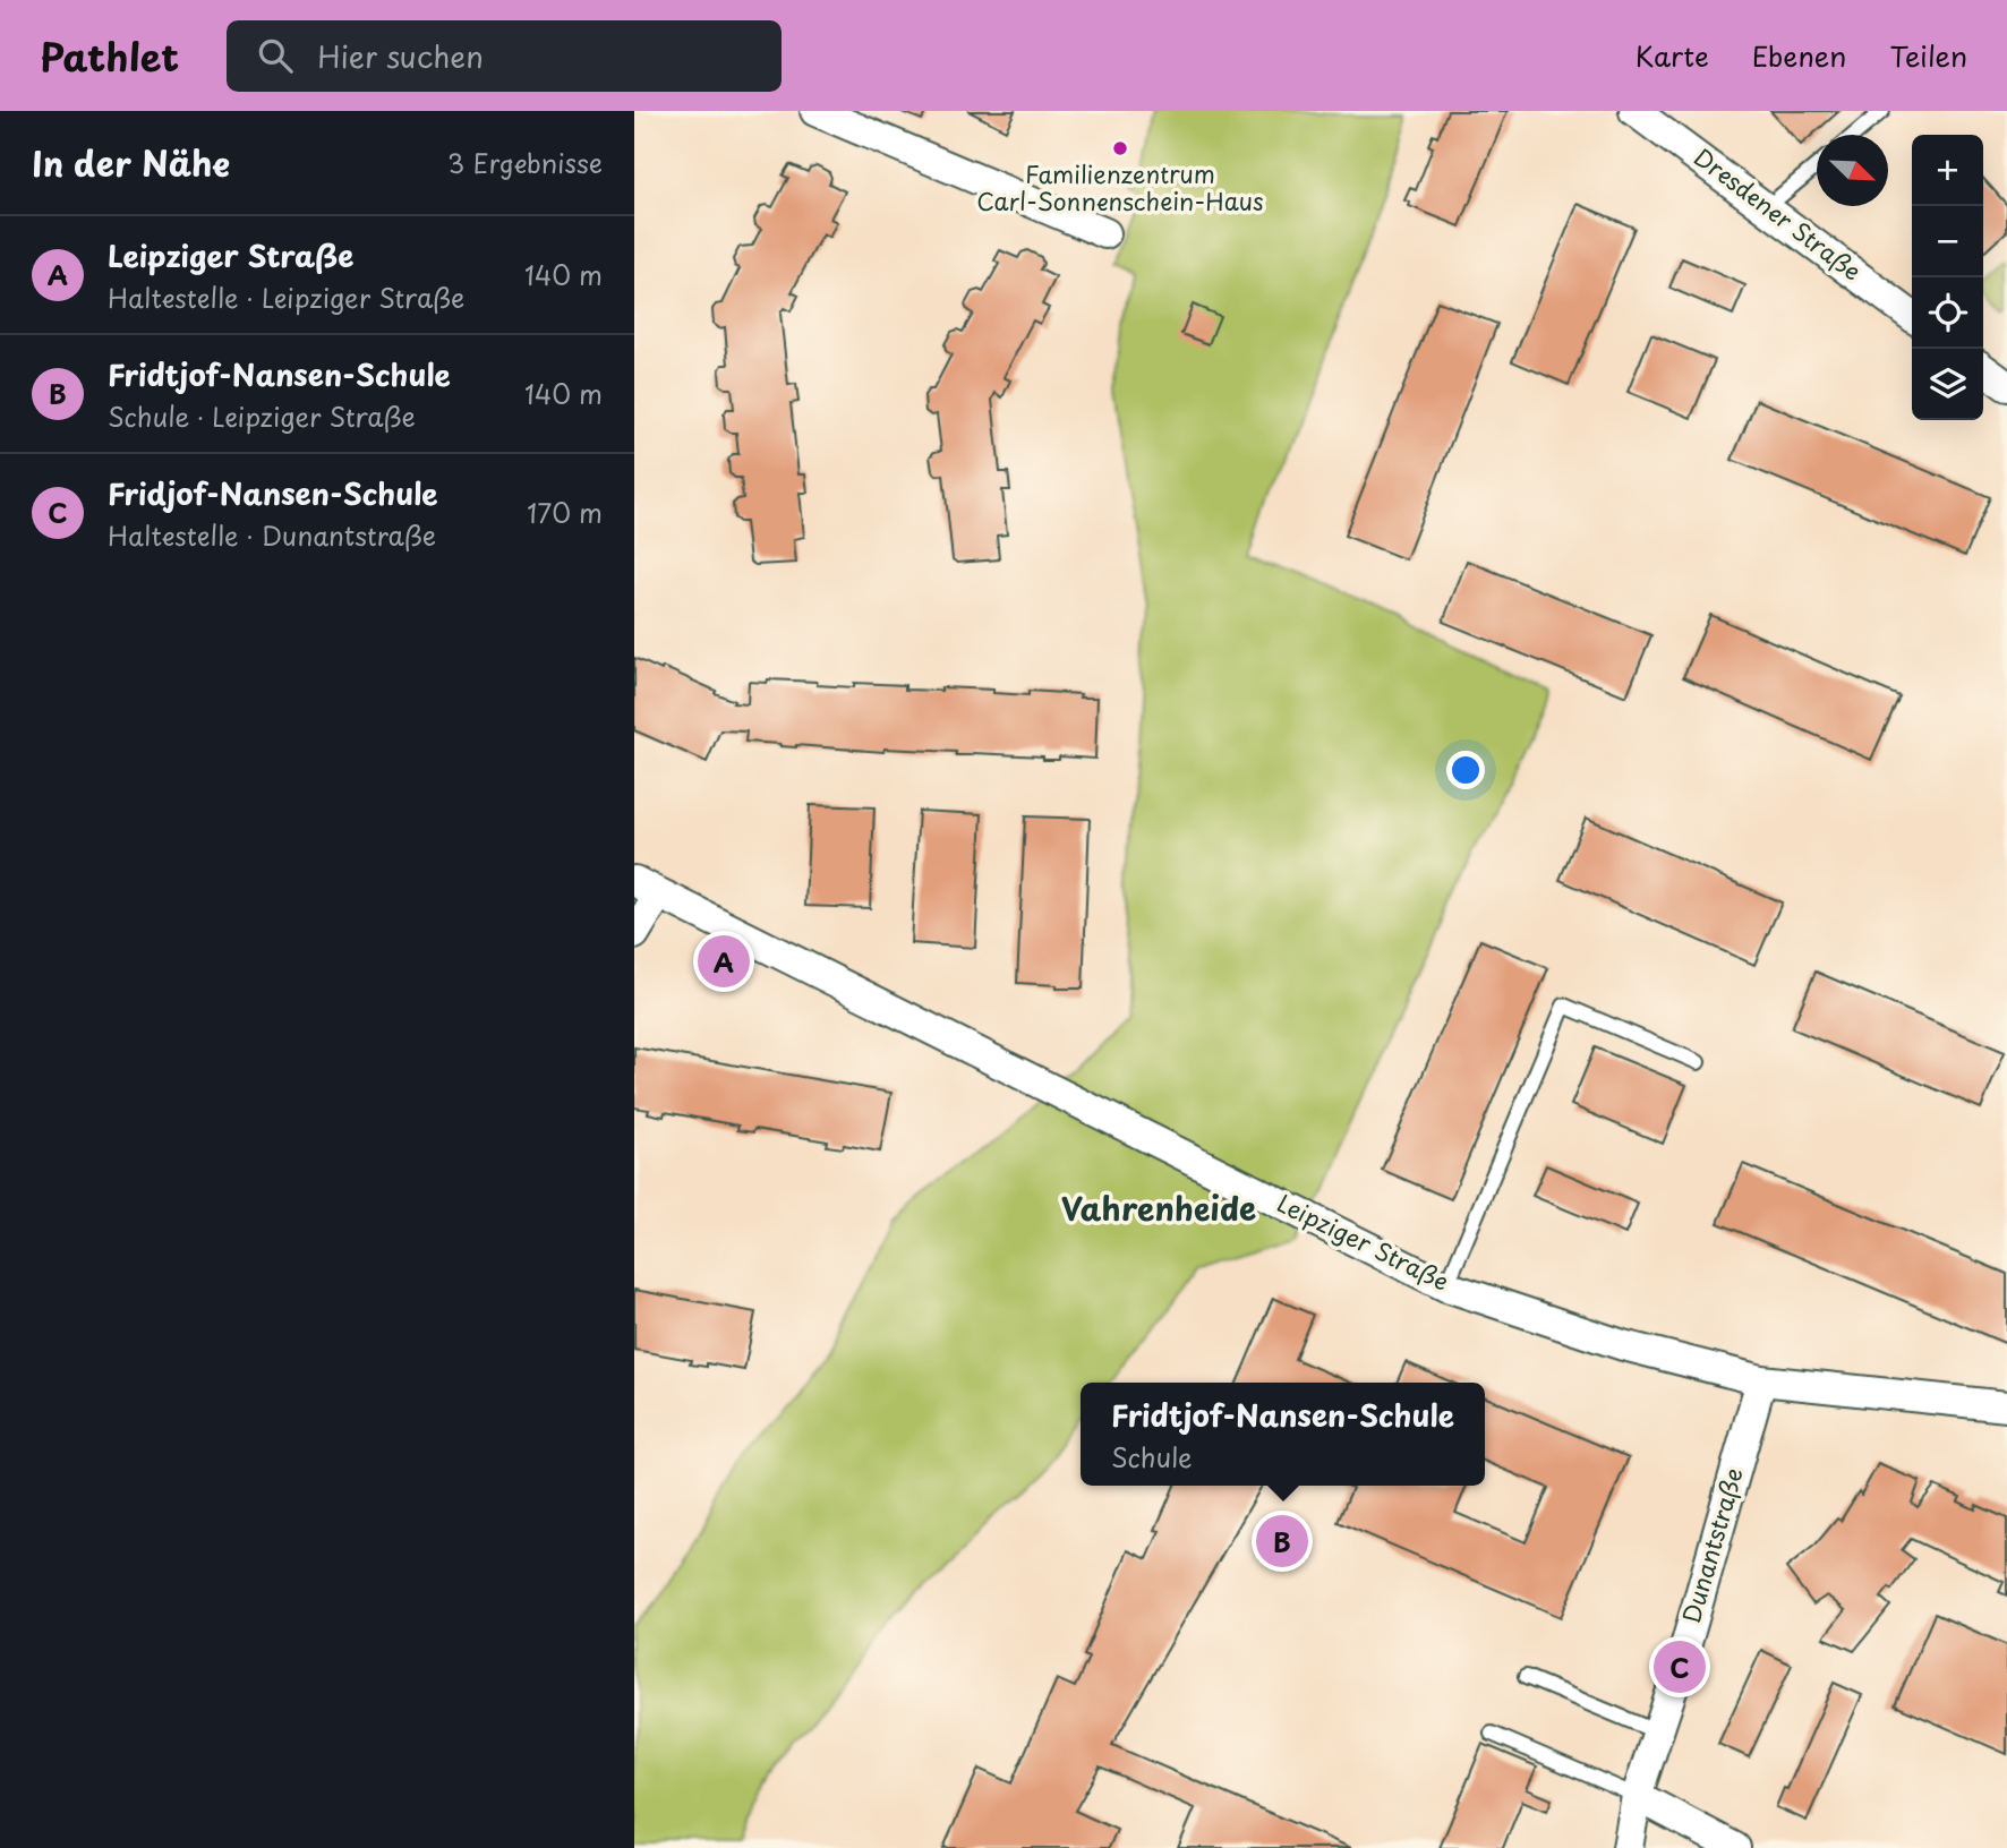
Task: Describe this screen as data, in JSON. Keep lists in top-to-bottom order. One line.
{"streets":{"street":["Dresdener Straße","Leipziger Straße","Dunantstraße"]},"crossings":[["Leipziger Straße","Dunantstraße"]],"districts":["Vahrenheide"],"places":["Familienzentrum Carl-Sonnenschein-Haus"],"north":"bottom right","page":{"header":"Pathlet","search":"Hier suchen","nav":["Karte","Ebenen","Teilen"],"heading":["In der Nähe","3 Ergebnisse"],"map_buttons":["+","−"],"list":[{"mark":"A","name":"Leipziger Straße","note":"Haltestelle · Leipziger Straße","value":"140 m"},{"mark":"B","name":"Fridtjof-Nansen-Schule","note":"Schule · Leipziger Straße","value":"140 m"},{"mark":"C","name":"Fridjof-Nansen-Schule","note":"Haltestelle · Dunantstraße","value":"170 m"}],"pins":["A","B","C"],"popup":["Fridtjof-Nansen-Schule","Schule"]}}
